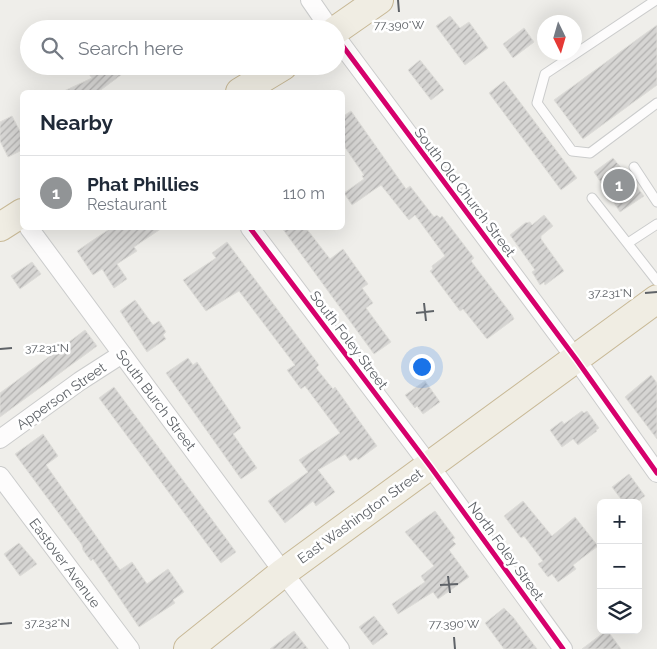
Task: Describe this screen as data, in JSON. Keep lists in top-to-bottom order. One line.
{"streets":{"highway":["East Washington Street"],"street":["South Old Church Street","South Foley Street","Apperson Street","South Burch Street","North Foley Street","Eastover Avenue"]},"crossings":[["South Old Church Street","East Washington Street"],["South Foley Street","East Washington Street"],["South Foley Street","North Foley Street"],["Apperson Street","South Burch Street"],["South Burch Street","East Washington Street"],["East Washington Street","North Foley Street"]],"north":"bottom","page":{"search":"Search here","heading":"Nearby","list":[{"mark":"1","name":"Phat Phillies","note":"Restaurant","value":"110 m"}],"pins":"1","map_buttons":["+","−"]},"coordinates":["77.390°W","37.231°N","37.232°N"]}
